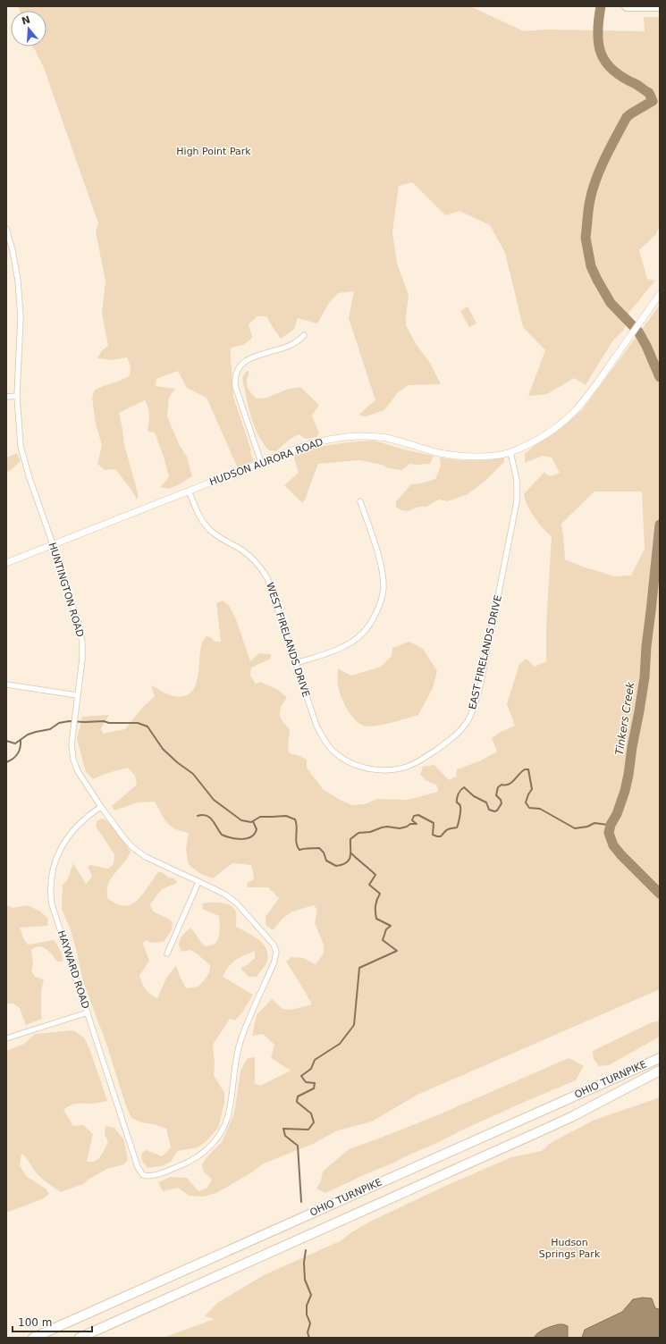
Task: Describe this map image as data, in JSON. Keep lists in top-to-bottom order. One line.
{"streets":{"highway":["OHIO TURNPIKE"],"street":["HUDSON AURORA ROAD","HUNTINGTON ROAD","WEST FIRELANDS DRIVE","EAST FIRELANDS DRIVE","HAYWARD ROAD"]},"crossings":[["HUDSON AURORA ROAD","HUNTINGTON ROAD"],["HUDSON AURORA ROAD","WEST FIRELANDS DRIVE"],["HUDSON AURORA ROAD","EAST FIRELANDS DRIVE"],["HUNTINGTON ROAD","HAYWARD ROAD"],["WEST FIRELANDS DRIVE","EAST FIRELANDS DRIVE"]],"water":["Tinkers Creek"],"parks":["High Point Park","Hudson Springs Park"],"scale_bar":"100 m","north":"top"}
